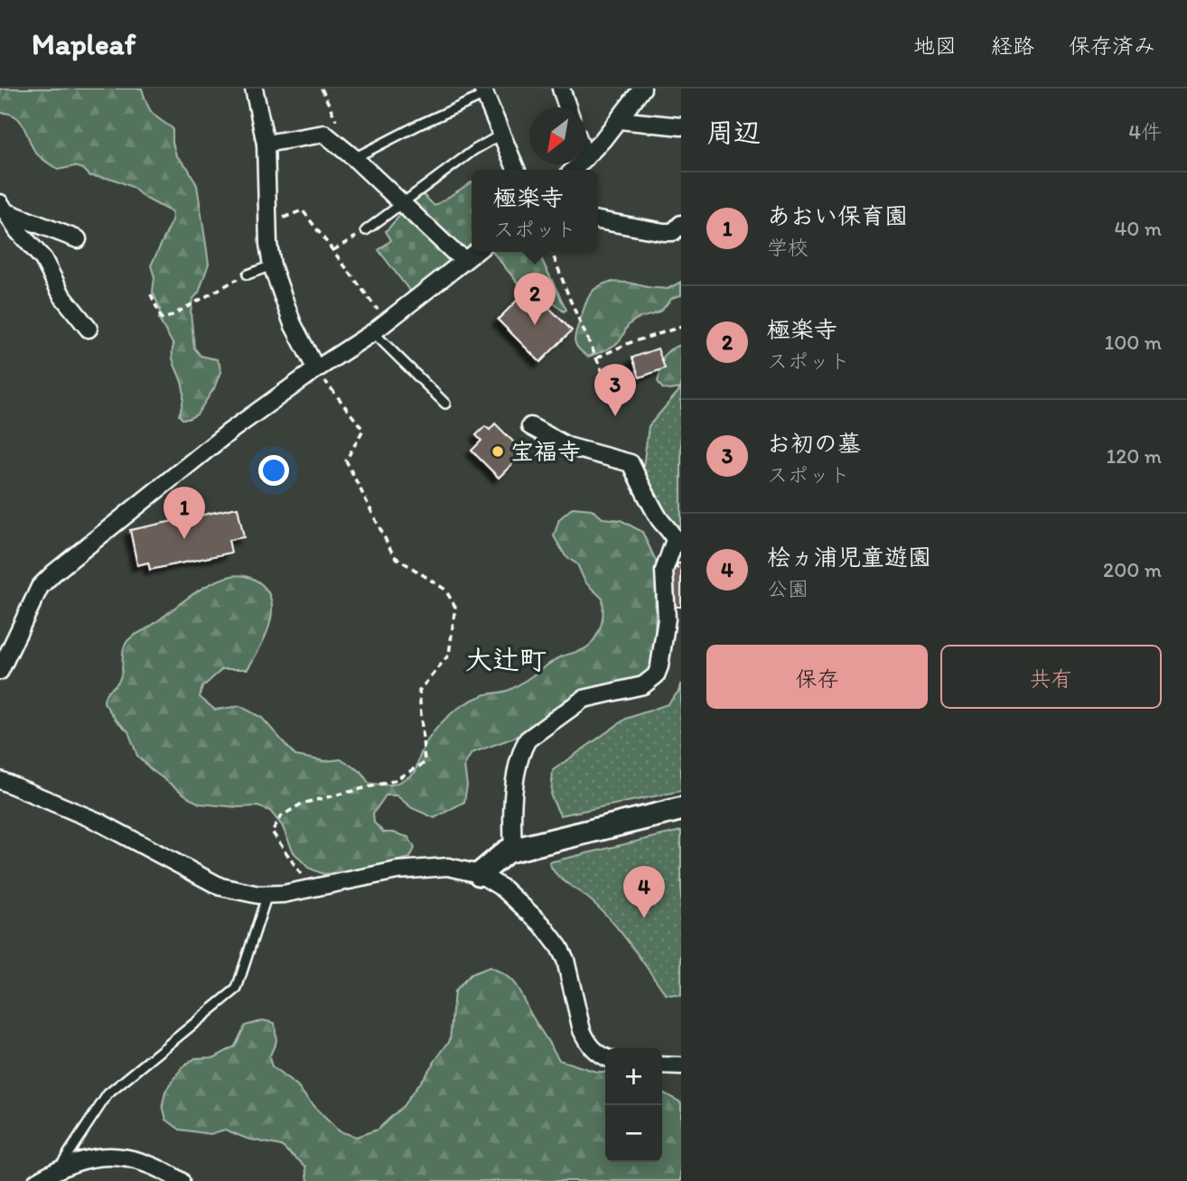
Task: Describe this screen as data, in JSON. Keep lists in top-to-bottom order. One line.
{"districts":["大辻町"],"places":["宝福寺"],"north":"bottom left","page":{"header":"Mapleaf","nav":["地図","経路","保存済み"],"heading":["周辺","4件"],"popup":["極楽寺","スポット"],"list":[{"mark":"1","name":"あおい保育園","note":"学校","value":"40 m"},{"mark":"2","name":"極楽寺","note":"スポット","value":"100 m"},{"mark":"3","name":"お初の墓","note":"スポット","value":"120 m"},{"mark":"4","name":"桧ヵ浦児童遊園","note":"公園","value":"200 m"}],"pins":["2","3","1","4"],"buttons":["保存","共有"],"map_buttons":["+","−"]}}
